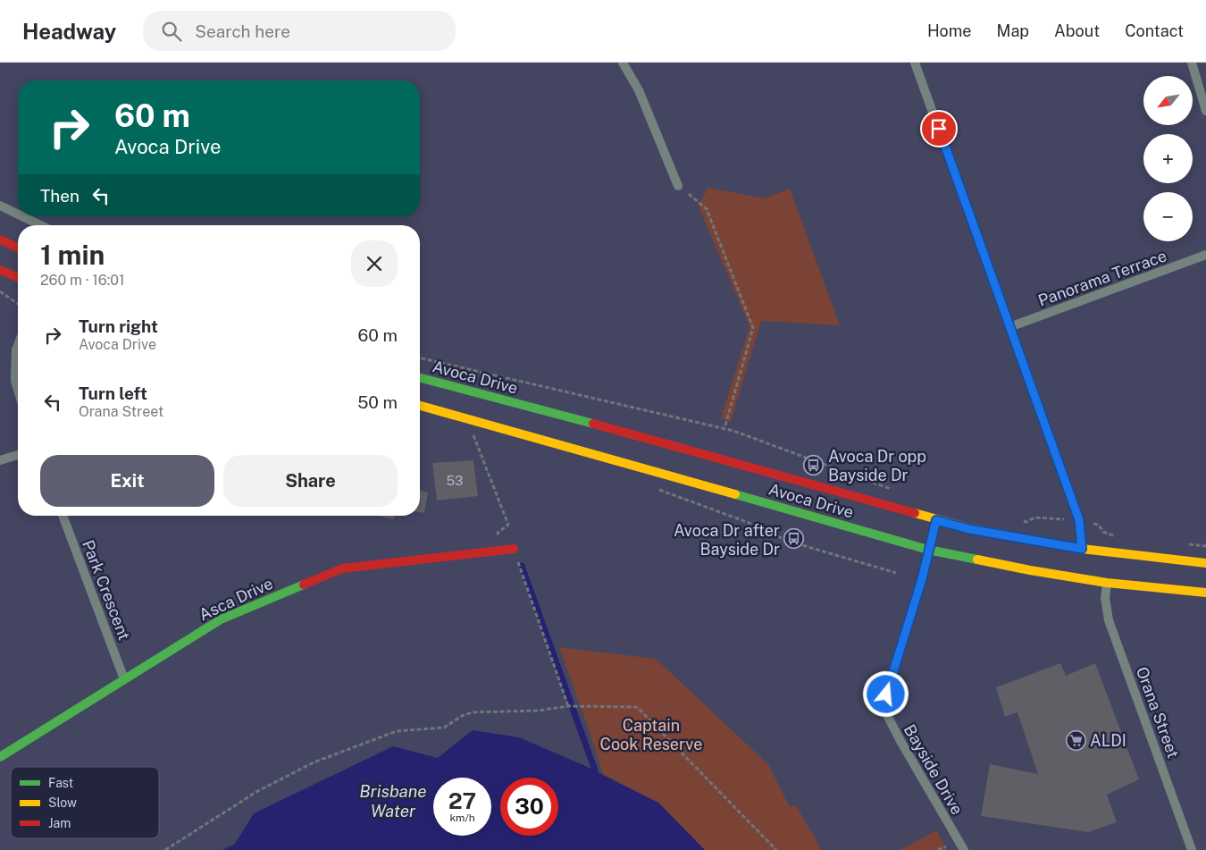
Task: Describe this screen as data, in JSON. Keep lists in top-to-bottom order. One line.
{"streets":{"main road":["Avoca Drive","Asca Drive"],"street":["Panorama Terrace","Park Crescent","Orana Street","Bayside Drive"]},"crossings":[["Avoca Drive","Orana Street"],["Avoca Drive","Bayside Drive"],["Park Crescent","Asca Drive"]],"water":["Brisbane Water"],"parks":["Captain Cook Reserve"],"places":{"bus stop":["Avoca Dr opp Bayside Dr","Avoca Dr after Bayside Dr"],"supermarket":["ALDI"]},"house_numbers":["53"],"legend":["Fast","Slow","Jam"],"north":"bottom left","page":{"header":"Headway","search":"Search here","nav":["Home","Map","About","Contact"],"map_buttons":["+","−"],"turn":["60 m","Avoca Drive"],"then":"Then","heading":["1 min","260 m · 16:01"],"list":[{"name":"Turn right","note":"Avoca Drive","value":"60 m"},{"name":"Turn left","note":"Orana Street","value":"50 m"}],"buttons":["Exit","Share"],"speed":"27 km/h","limit":"30"}}
